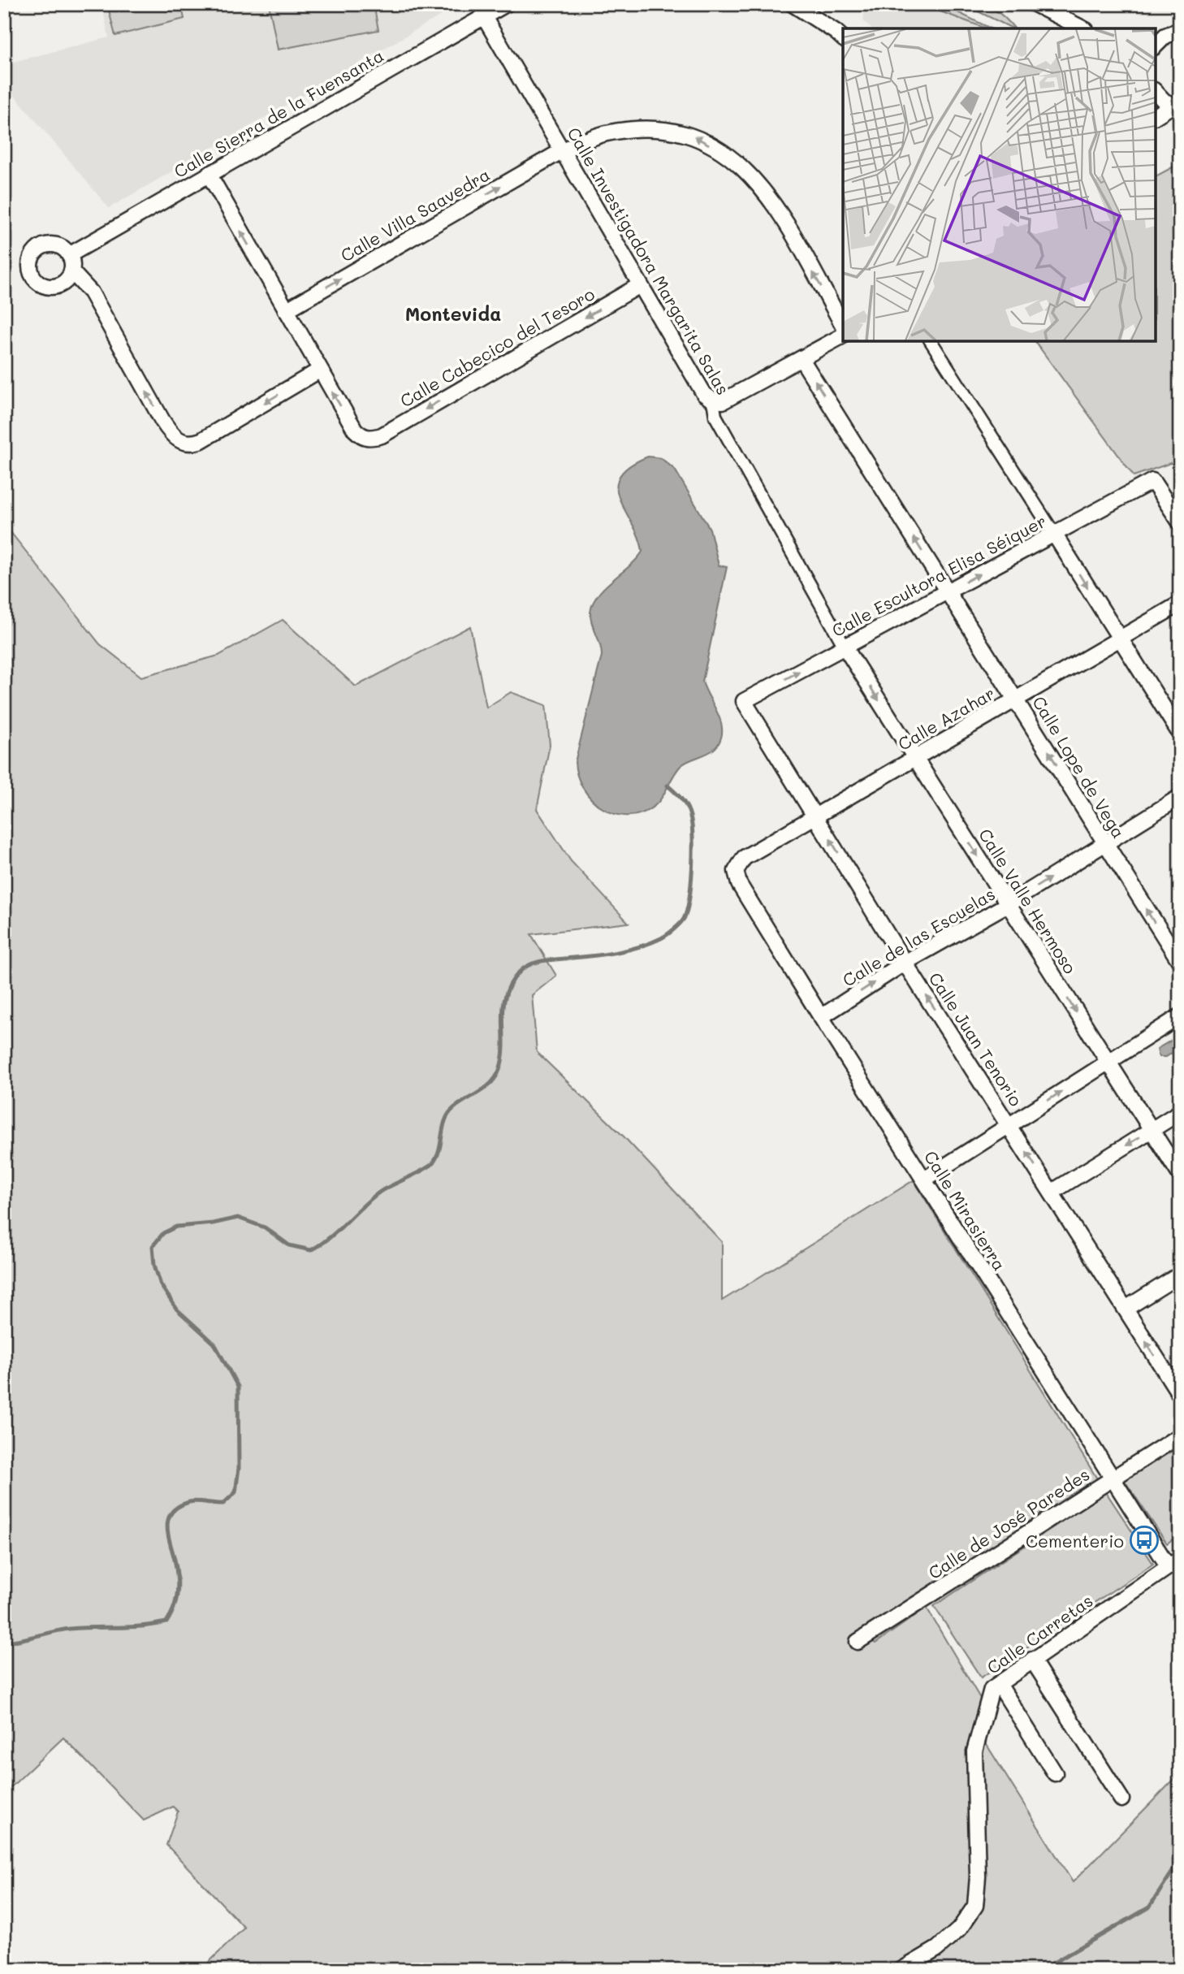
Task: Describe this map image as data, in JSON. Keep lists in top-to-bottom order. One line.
{"streets":{"street":["Calle Sierra de la Fuensanta","Calle Villa Saavedra","Calle Investigadora Margarita Salas","Calle Cabecico del Tesoro","Calle Escultora Elisa Séiquer","Calle Azahar","Calle Lope de Vega","Calle Valle Hermoso","Calle de las Escuelas","Calle Juan Tenorio","Calle Mirasierra","Calle de José Paredes","Calle Carretas"]},"crossings":[["Calle Sierra de la Fuensanta","Calle Investigadora Margarita Salas"],["Calle Villa Saavedra","Calle Investigadora Margarita Salas"],["Calle Investigadora Margarita Salas","Calle Cabecico del Tesoro"],["Calle Investigadora Margarita Salas","Calle Escultora Elisa Séiquer"],["Calle Investigadora Margarita Salas","Calle Valle Hermoso"],["Calle Escultora Elisa Séiquer","Calle Lope de Vega"],["Calle Escultora Elisa Séiquer","Calle Valle Hermoso"],["Calle Escultora Elisa Séiquer","Calle Juan Tenorio"],["Calle Azahar","Calle Lope de Vega"],["Calle Azahar","Calle Valle Hermoso"],["Calle Azahar","Calle Juan Tenorio"],["Calle Azahar","Calle Mirasierra"],["Calle Lope de Vega","Calle de las Escuelas"],["Calle Valle Hermoso","Calle de las Escuelas"],["Calle de las Escuelas","Calle Juan Tenorio"],["Calle de las Escuelas","Calle Mirasierra"],["Calle Mirasierra","Calle de José Paredes"],["Calle Mirasierra","Calle Carretas"]],"one_way":["Calle Cabecico del Tesoro","Calle Escultora Elisa Séiquer","Calle Valle Hermoso","Calle de las Escuelas","Calle Juan Tenorio"],"districts":["Montevida"],"places":{"bus stop":["Cementerio"]}}
